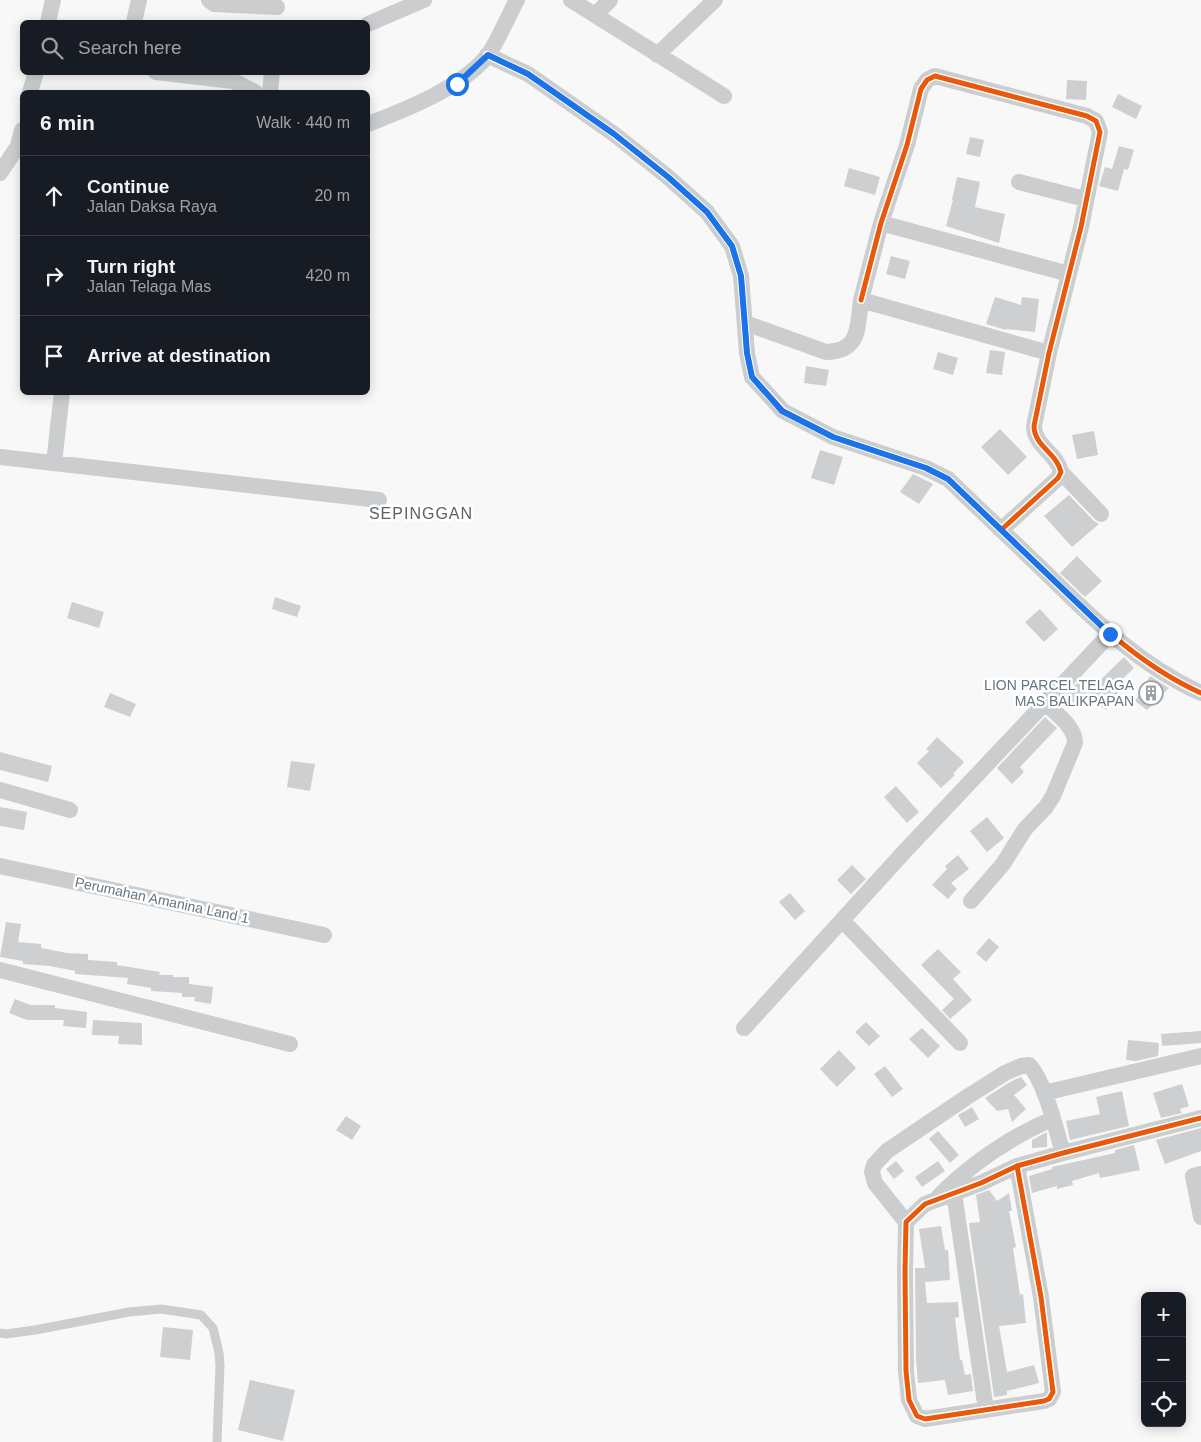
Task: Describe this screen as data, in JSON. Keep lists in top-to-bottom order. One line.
{"streets":{"street":["Perumahan Amanina Land 1"]},"districts":["SEPINGGAN"],"places":{"building":["LION PARCEL TELAGA MAS BALIKPAPAN"]},"page":{"search":"Search here","heading":["6 min","Walk · 440 m"],"list":[["Continue","Jalan Daksa Raya","20 m"],["Turn right","Jalan Telaga Mas","420 m"],"Arrive at destination"],"map_buttons":["+","−"]}}
